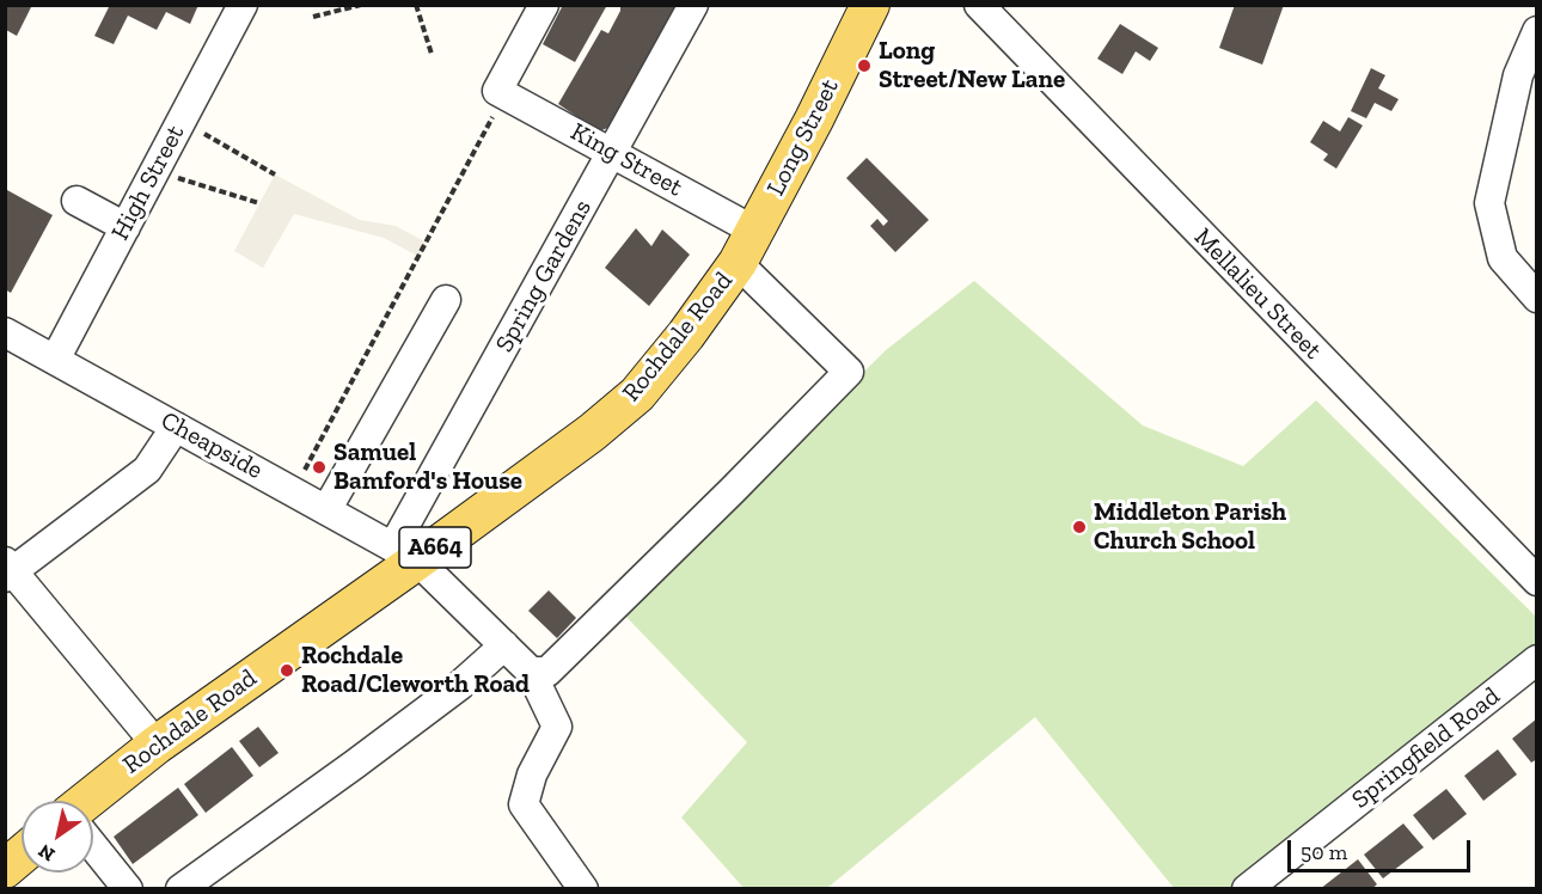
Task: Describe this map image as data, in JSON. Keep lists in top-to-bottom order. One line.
{"streets":{"main road":["Long Street","Rochdale Road","A664"],"street":["King Street","High Street","Spring Gardens","Mellalieu Street","Cheapside","Springfield Road"]},"crossings":[["Long Street","King Street"],["Long Street","Rochdale Road"],["King Street","Spring Gardens"],["King Street","Rochdale Road"],["High Street","Cheapside"],["Spring Gardens","Rochdale Road"],["Spring Gardens","Cheapside"],["Rochdale Road","Cheapside"]],"places":["Long Street/New Lane","Samuel Bamford's House","Middleton Parish Church School","Rochdale Road/Cleworth Road"],"scale_bar":"50 m","north":"bottom left"}
